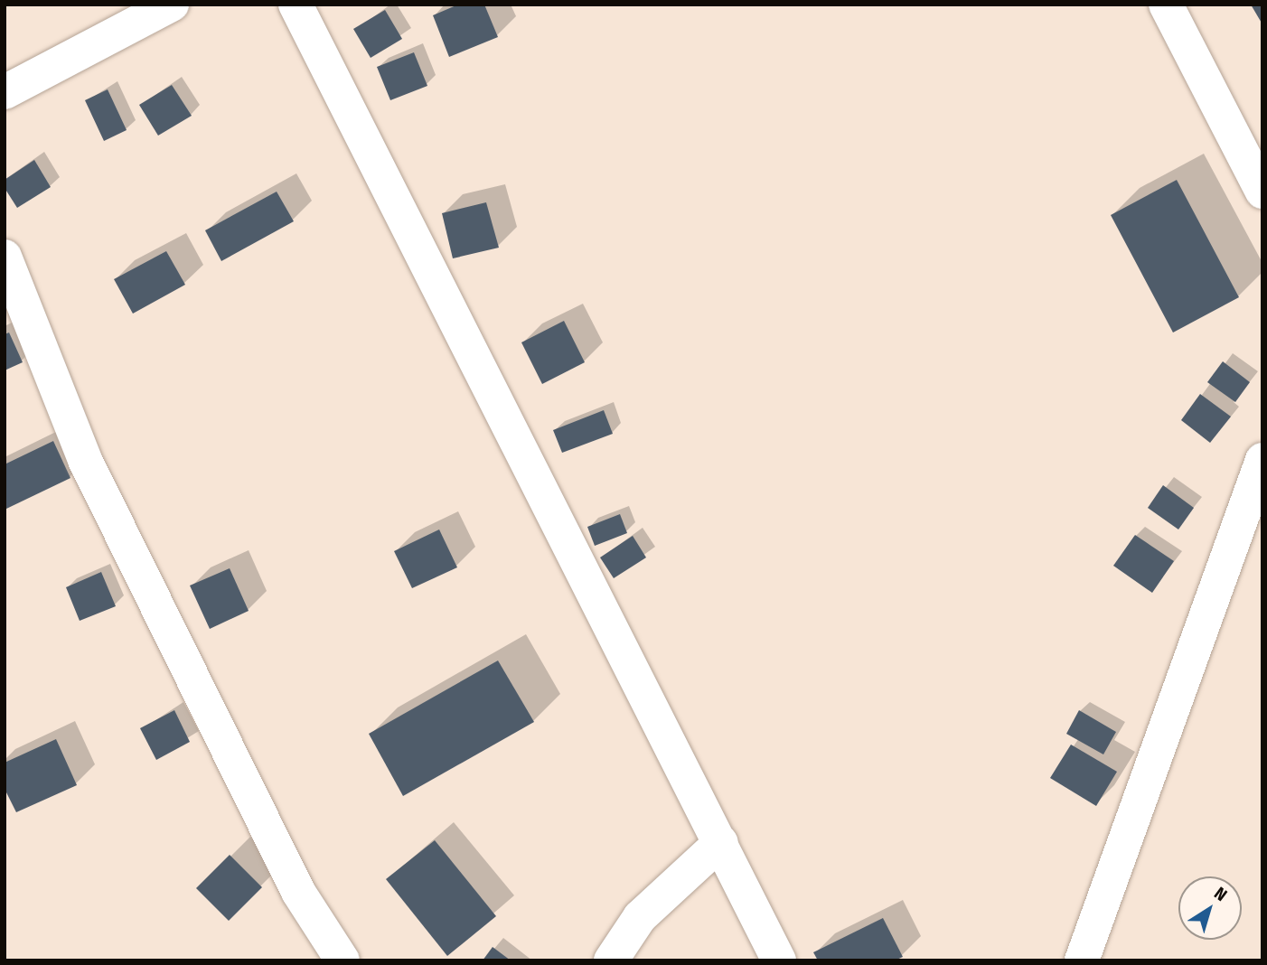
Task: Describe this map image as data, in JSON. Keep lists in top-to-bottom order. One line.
{"north":"top right"}
